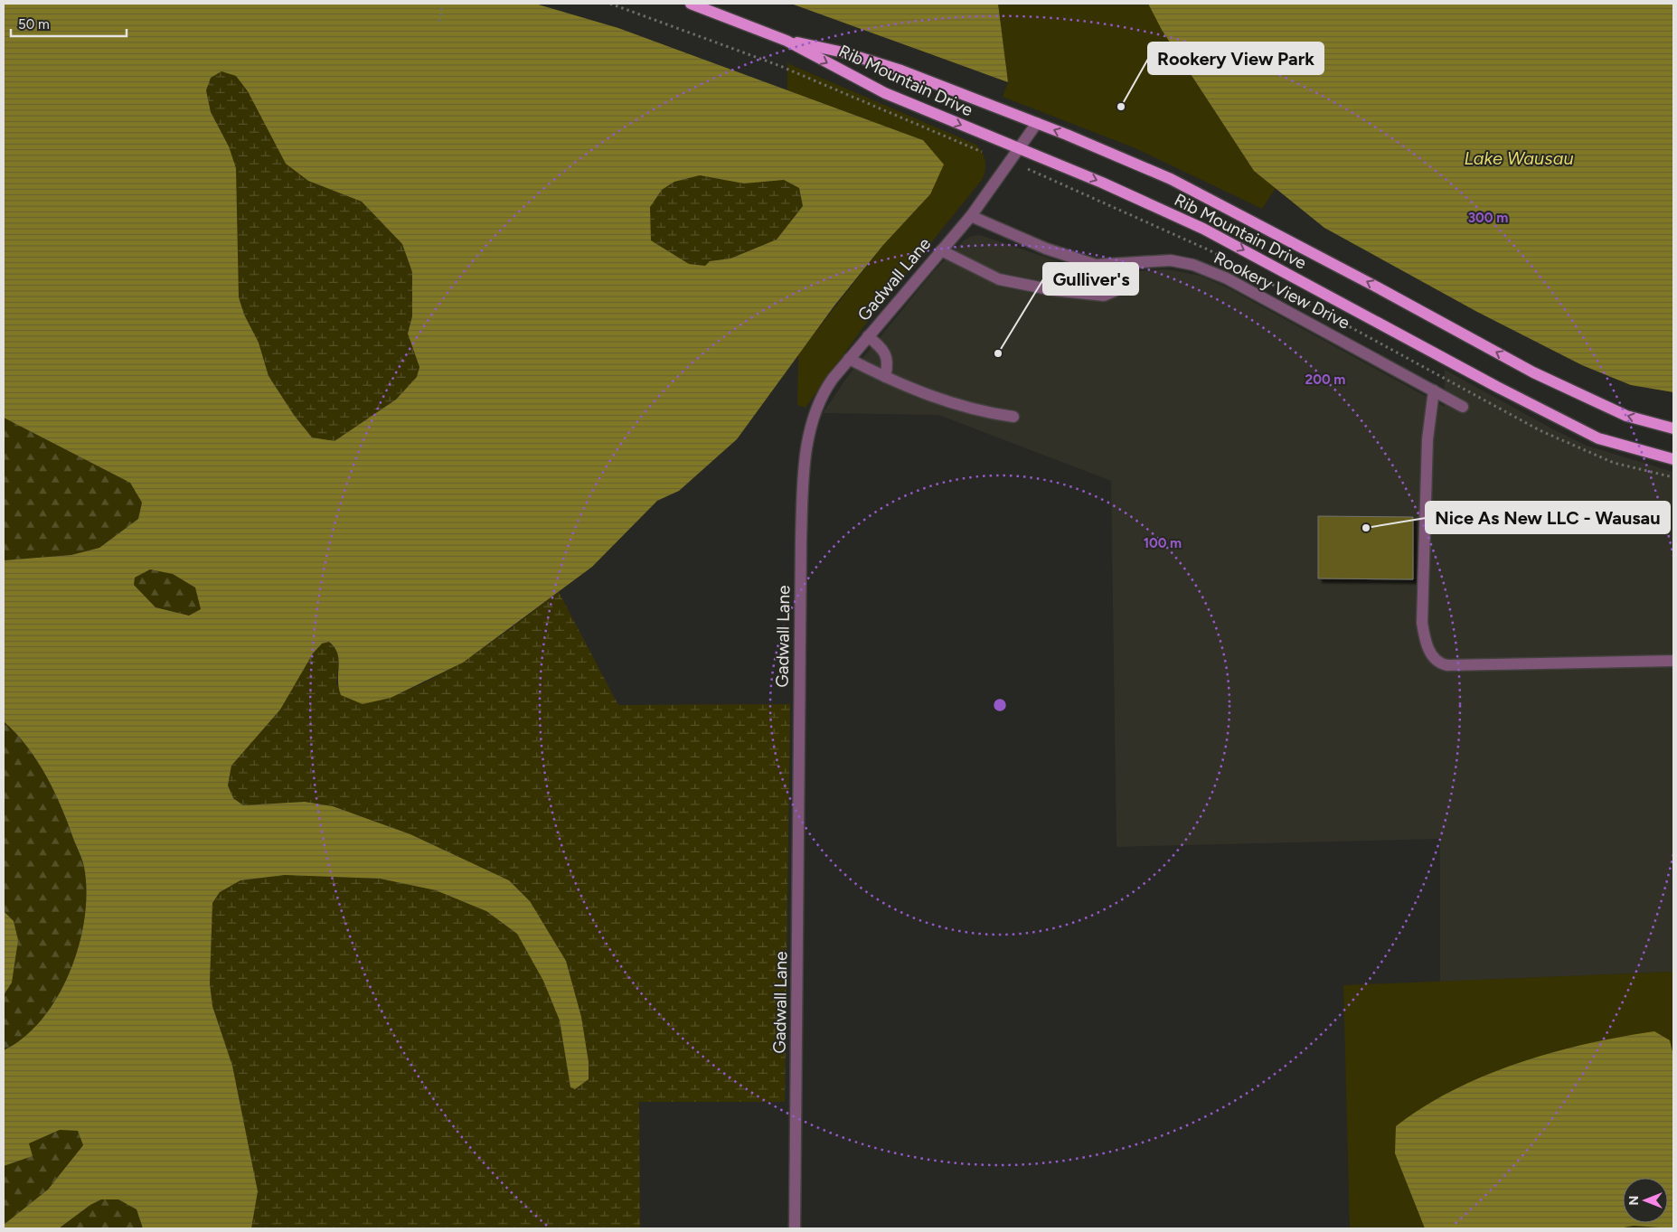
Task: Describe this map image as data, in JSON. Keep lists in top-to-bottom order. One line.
{"streets":{"main road":["Rib Mountain Drive"],"street":["Gadwall Lane","Rookery View Drive"]},"crossings":[["Rib Mountain Drive","Gadwall Lane"],["Gadwall Lane","Rookery View Drive"]],"water":["Lake Wausau"],"places":["Rookery View Park","Gulliver's","Nice As New LLC - Wausau"],"scale_bar":"50 m","north":"left","rings":["300 m","200 m","100 m"]}
